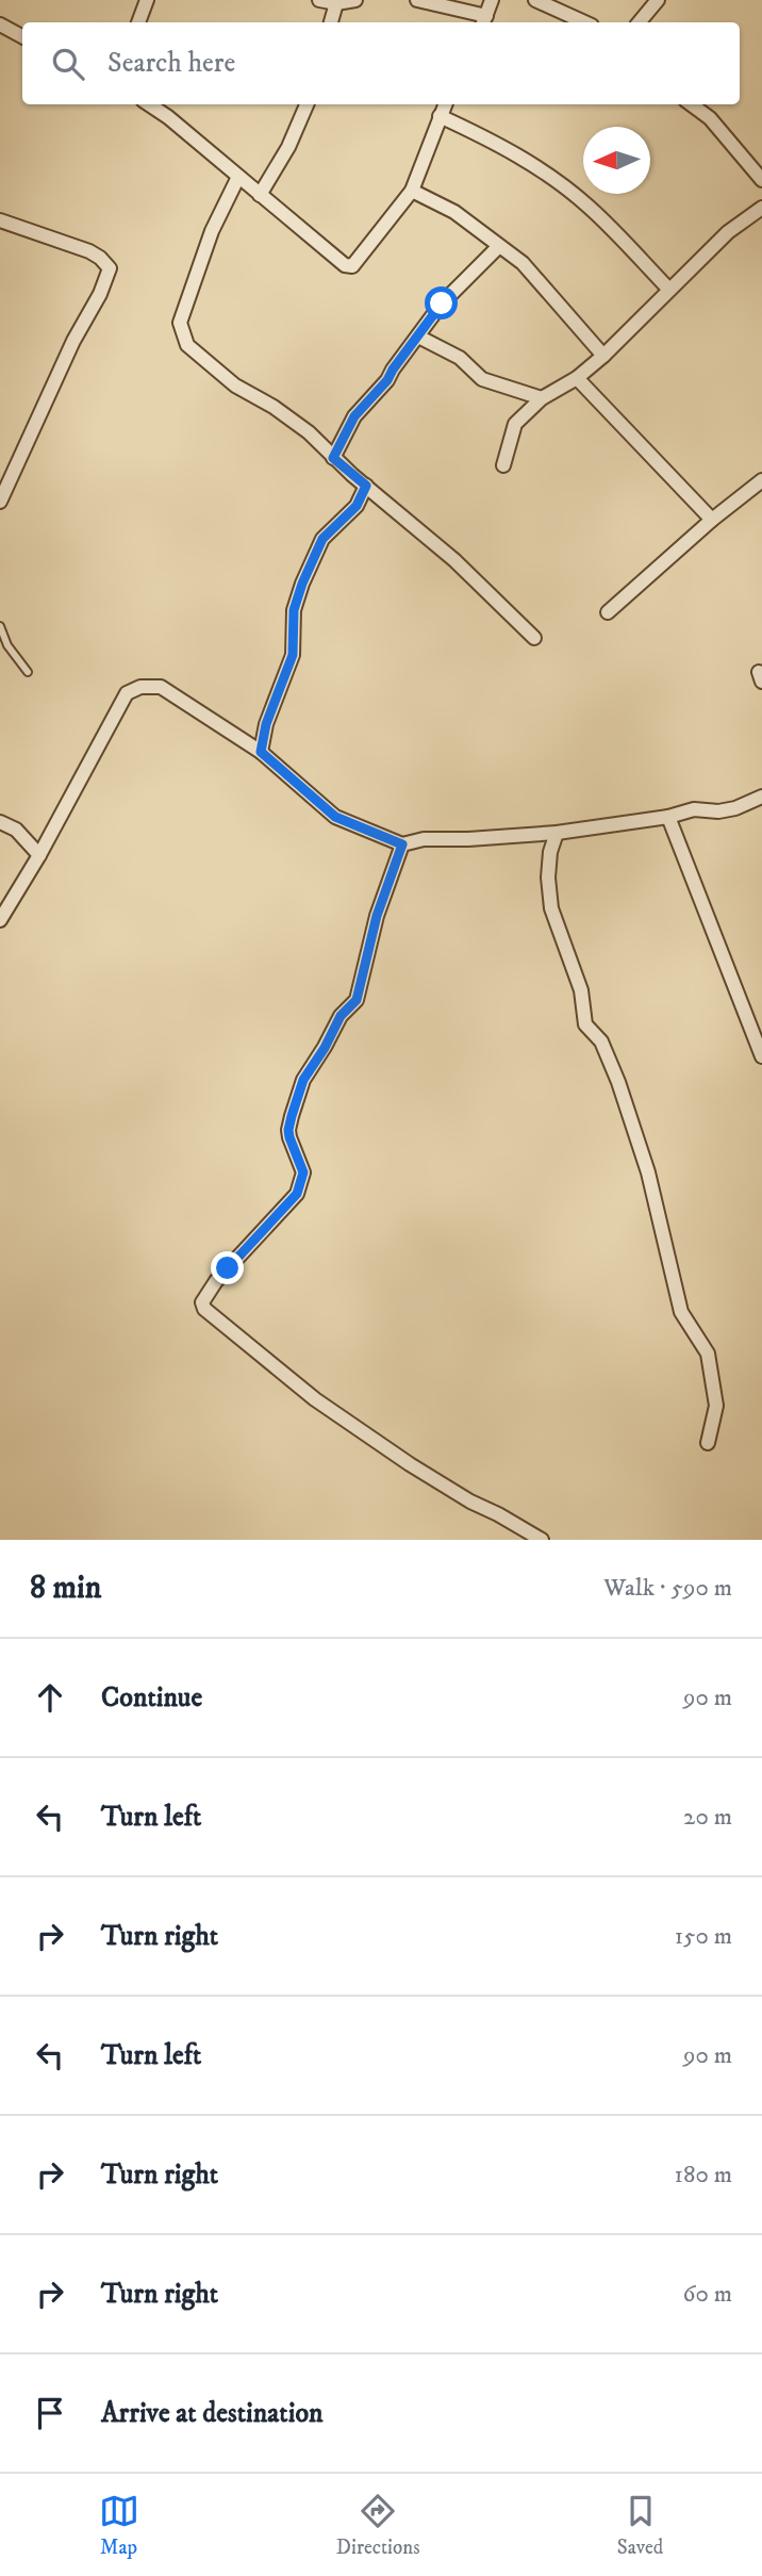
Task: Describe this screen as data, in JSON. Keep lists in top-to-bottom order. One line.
{"north":"left","page":{"search":"Search here","heading":["8 min","Walk · 590 m"],"list":[["Continue","90 m"],["Turn left","20 m"],["Turn right","150 m"],["Turn left","90 m"],["Turn right","180 m"],["Turn right","60 m"],"Arrive at destination"],"nav":["Map","Directions","Saved"]}}
